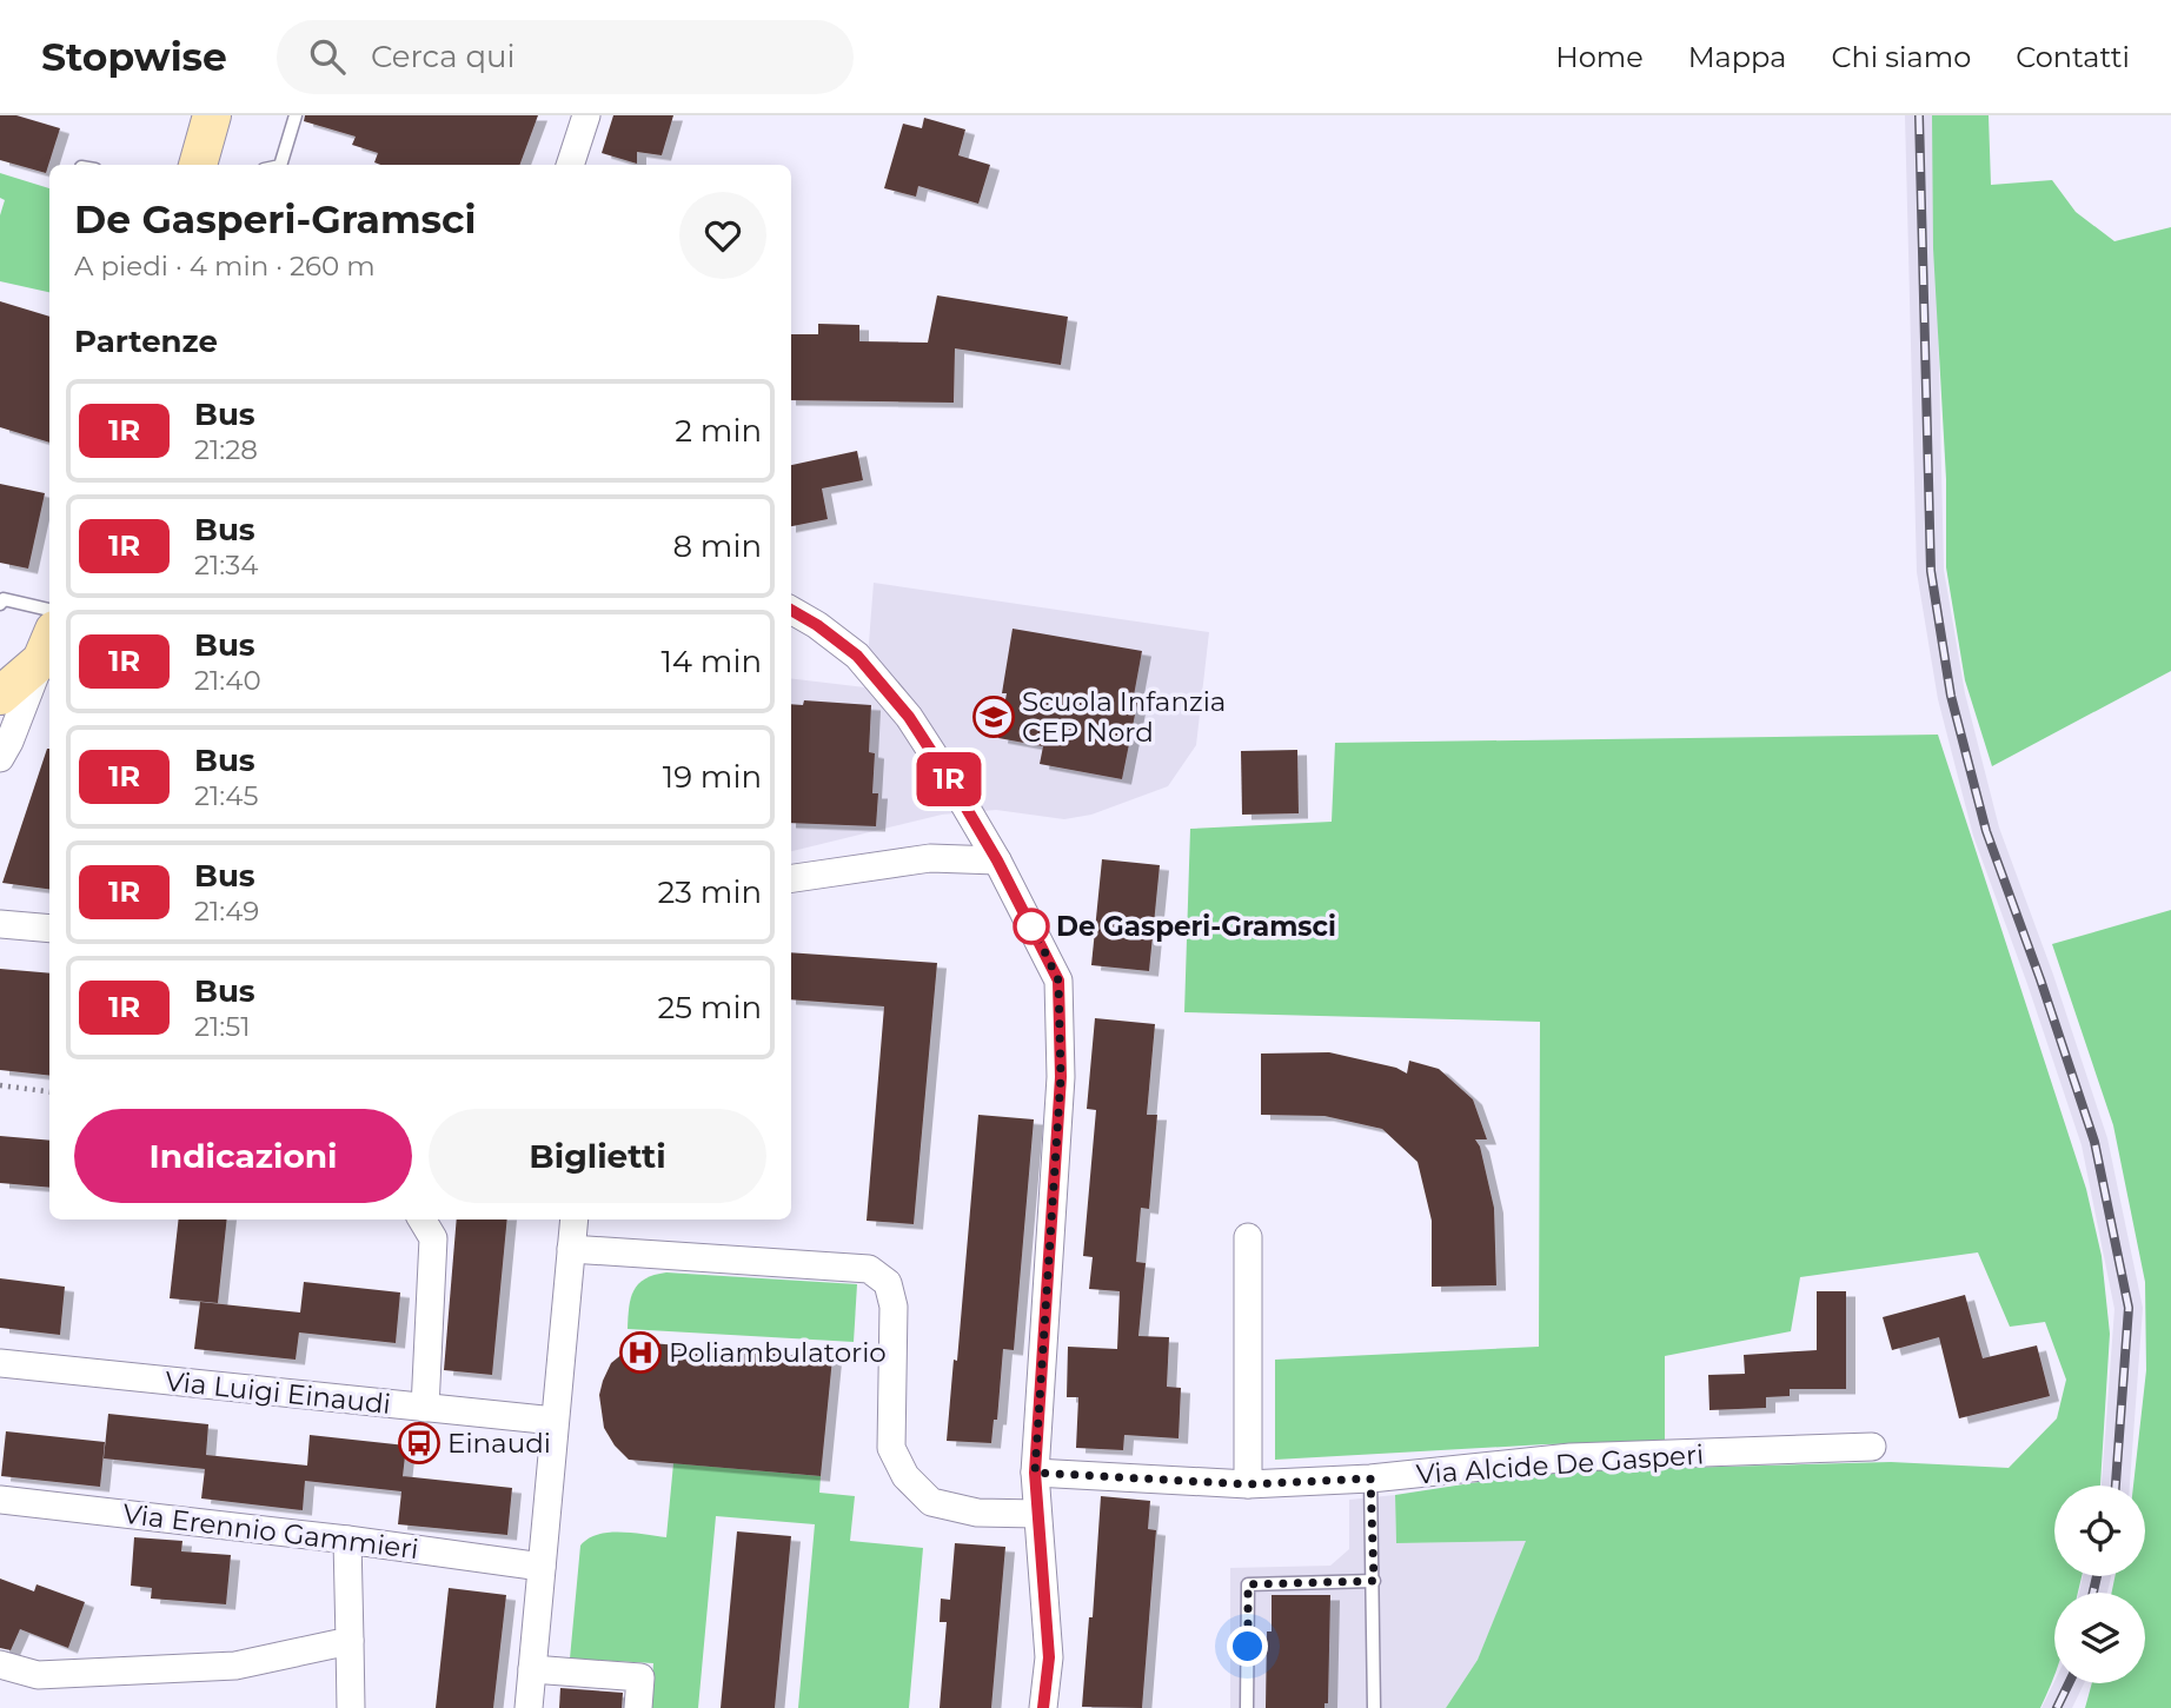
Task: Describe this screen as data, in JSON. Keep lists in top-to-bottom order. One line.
{"streets":{"street":["Via Luigi Einaudi","Via Alcide De Gasperi","Via Erennio Gammieri"]},"places":{"school or university":["Scuola Infanzia CEP Nord"],"other":["De Gasperi-Gramsci"],"hospital":["Poliambulatorio"],"bus stop":["Einaudi"]},"lines":["bus line 1R"],"page":{"header":"Stopwise","search":"Cerca qui","nav":["Home","Mappa","Chi siamo","Contatti"],"on_map":"1R","heading":[["De Gasperi-Gramsci","A piedi · 4 min · 260 m"],"Partenze"],"list":[{"mark":"1R","name":"Bus","note":"21:28","value":"2 min"},{"mark":"1R","name":"Bus","note":"21:34","value":"8 min"},{"mark":"1R","name":"Bus","note":"21:40","value":"14 min"},{"mark":"1R","name":"Bus","note":"21:45","value":"19 min"},{"mark":"1R","name":"Bus","note":"21:49","value":"23 min"},{"mark":"1R","name":"Bus","note":"21:51","value":"25 min"}],"buttons":["Indicazioni","Biglietti"]}}
